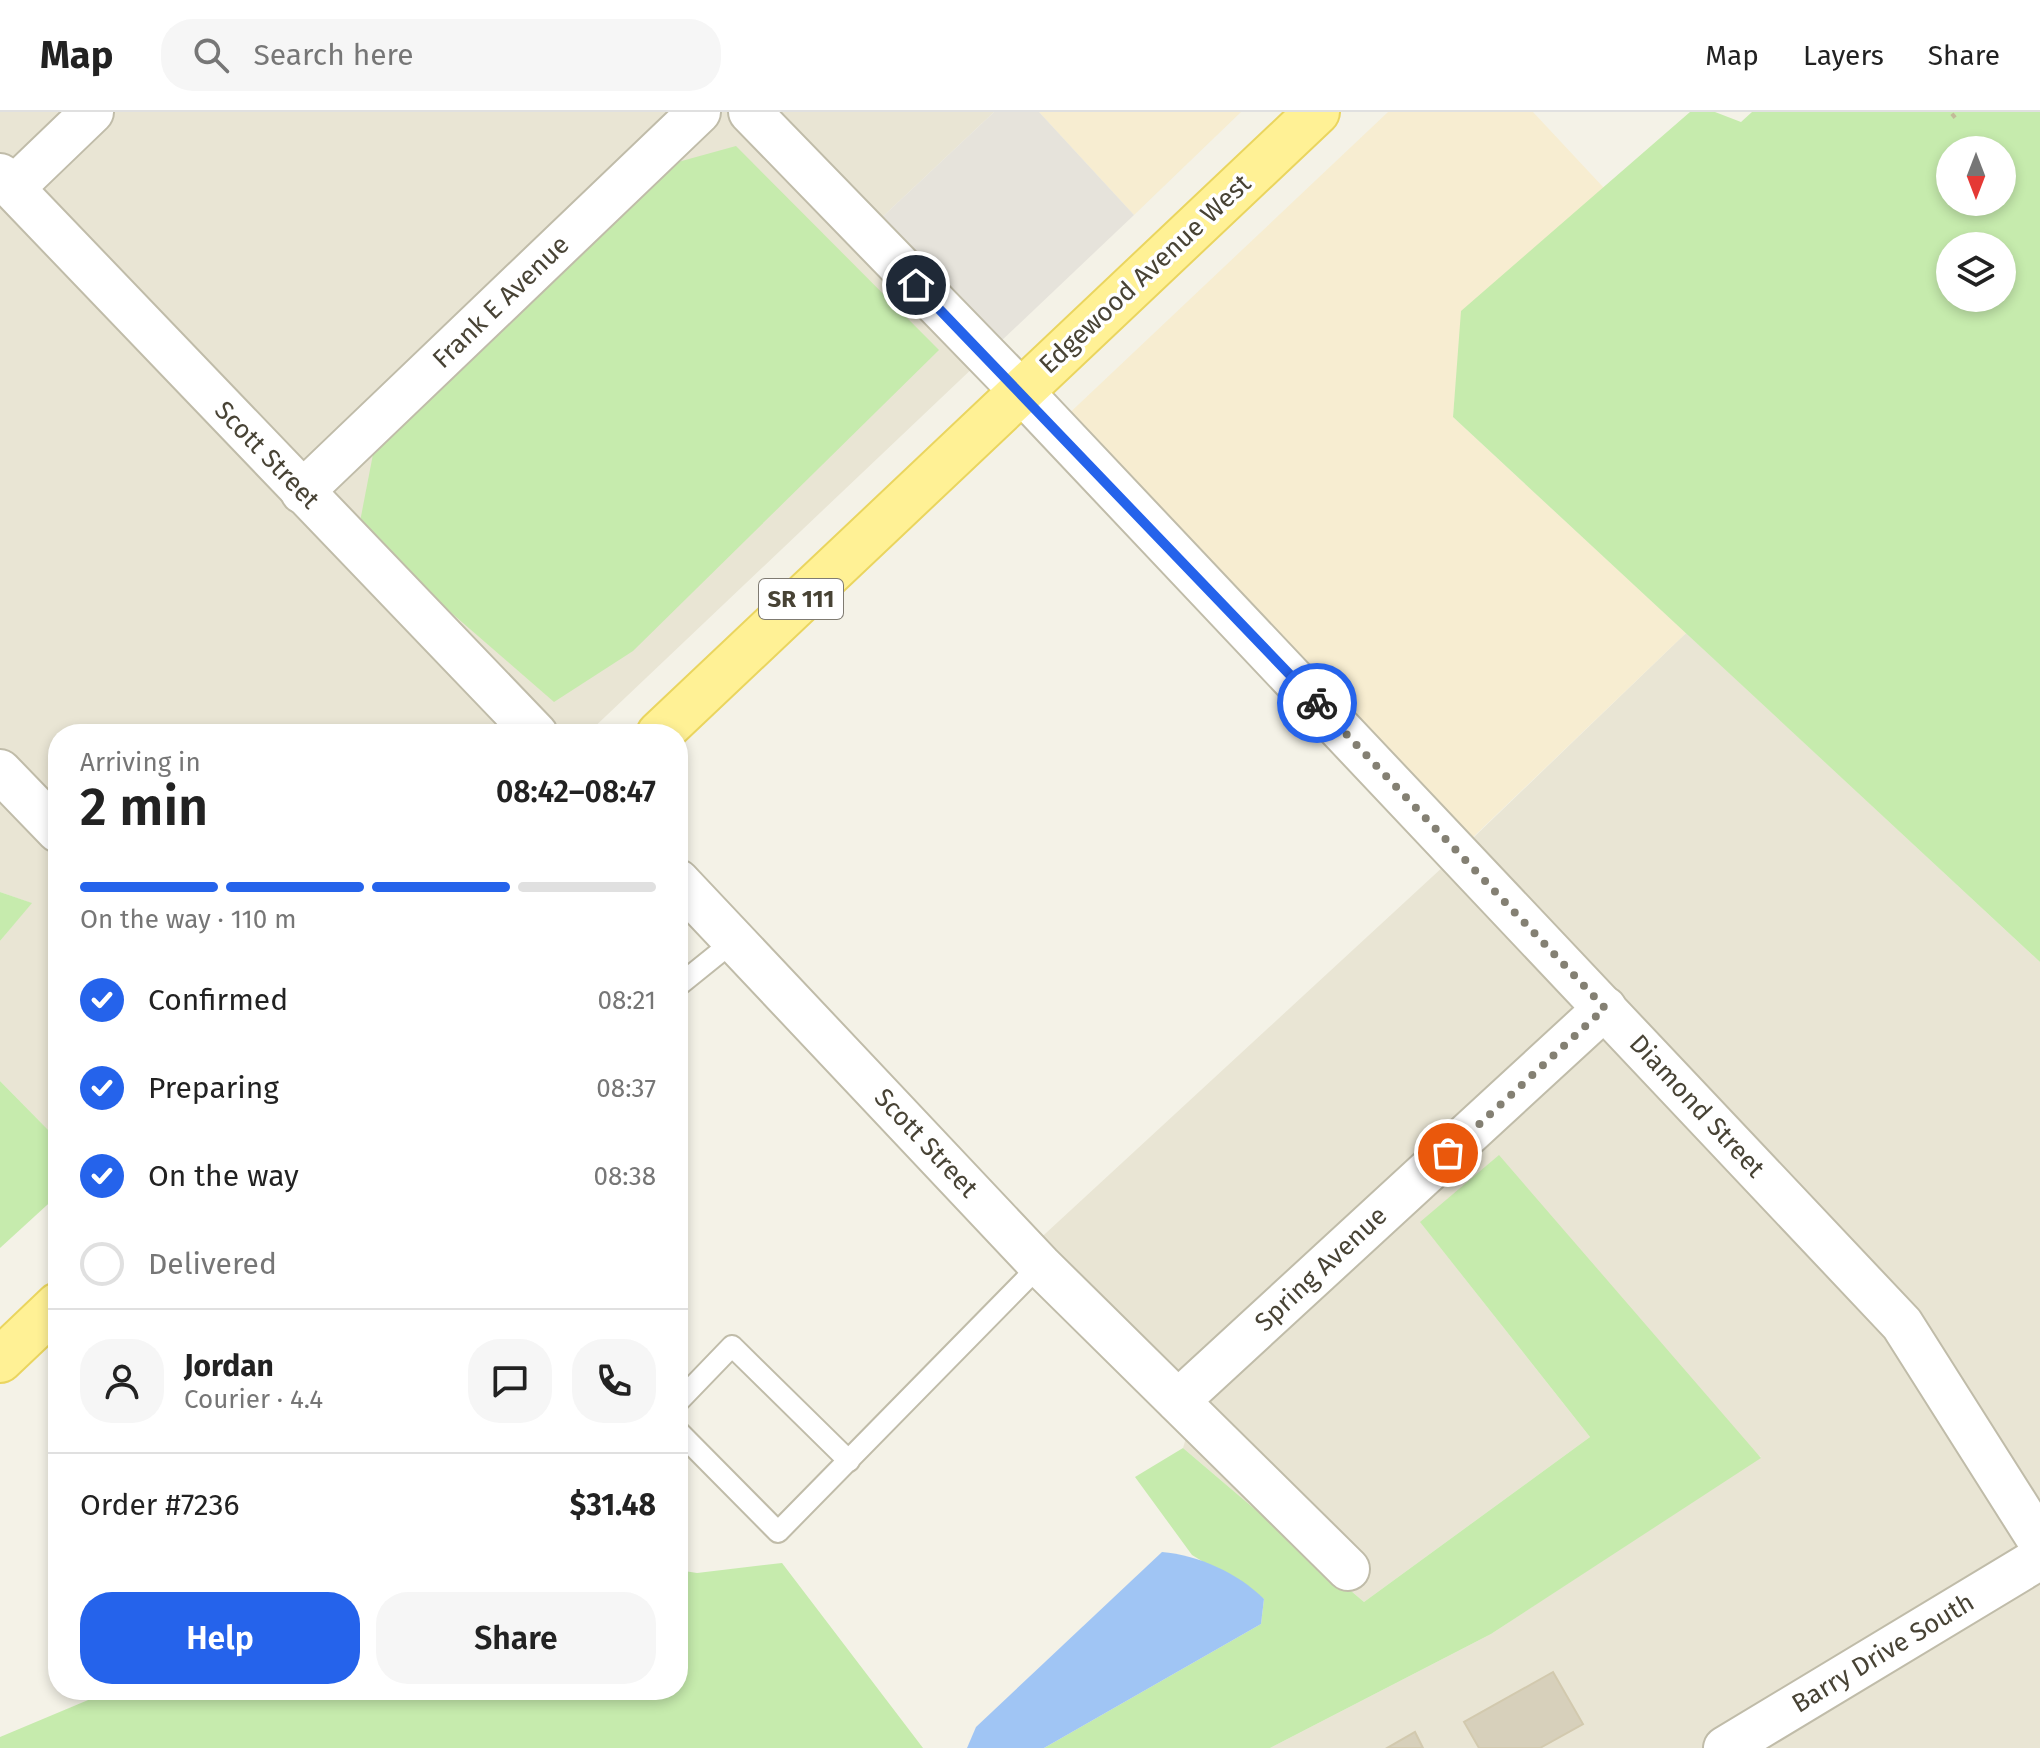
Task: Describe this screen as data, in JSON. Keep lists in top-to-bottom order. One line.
{"streets":{"main road":["Edgewood Avenue West","SR 111"],"street":["Frank E Avenue","Scott Street","Diamond Street","Spring Avenue","Barry Drive South"]},"crossings":[["Edgewood Avenue West","Diamond Street"],["Frank E Avenue","Scott Street"],["Scott Street","Spring Avenue"],["Diamond Street","Spring Avenue"]],"north":"bottom","page":{"header":"Map","search":"Search here","nav":["Map","Layers","Share"],"heading":["2 min","Arriving in","08:42–08:47"],"panel":["Jordan","Courier · 4.4","Order #7236","$31.48"],"bar":"On the way · 110 m","list":[["Confirmed","08:21"],["Preparing","08:37"],["On the way","08:38"],"Delivered"],"buttons":["Help","Share"]}}
